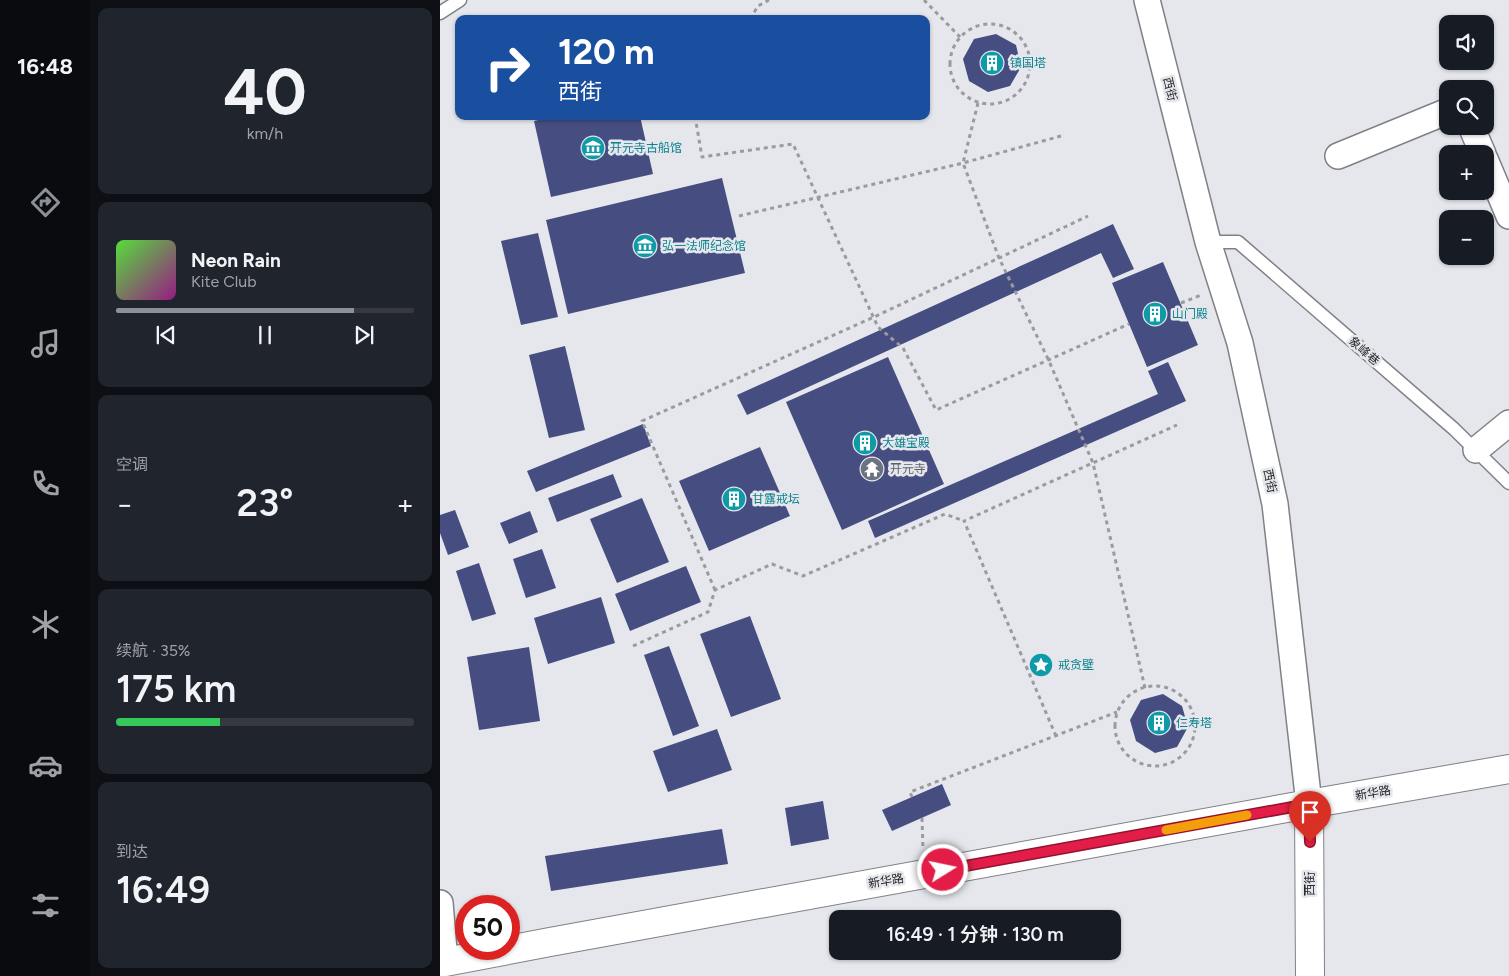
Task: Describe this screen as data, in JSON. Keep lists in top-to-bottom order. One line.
{"streets":{"main road":["西街","新华路"],"lane":["象峰巷"]},"crossings":[["西街","象峰巷"],["西街","新华路"]],"places":{"building":["镇国塔","山门殿","大雄宝殿","甘露戒坛","仁寿塔"],"museum":["开元寺古船馆","弘一法师纪念馆"],"temple":["开元寺"],"place":["戒贪壁"]},"page":{"tabs":"16:48","tile":[["40","km/h"],"空调",["续航 · 35%","175 km"],["到达","16:49"]],"map_buttons":["+","−"],"turn":["120 m","西街"],"song":["Neon Rain","Kite Club"],"heat":["−","23°","+"],"limit":"50","trip":"16:49 · 1 分钟 · 130 m"}}
